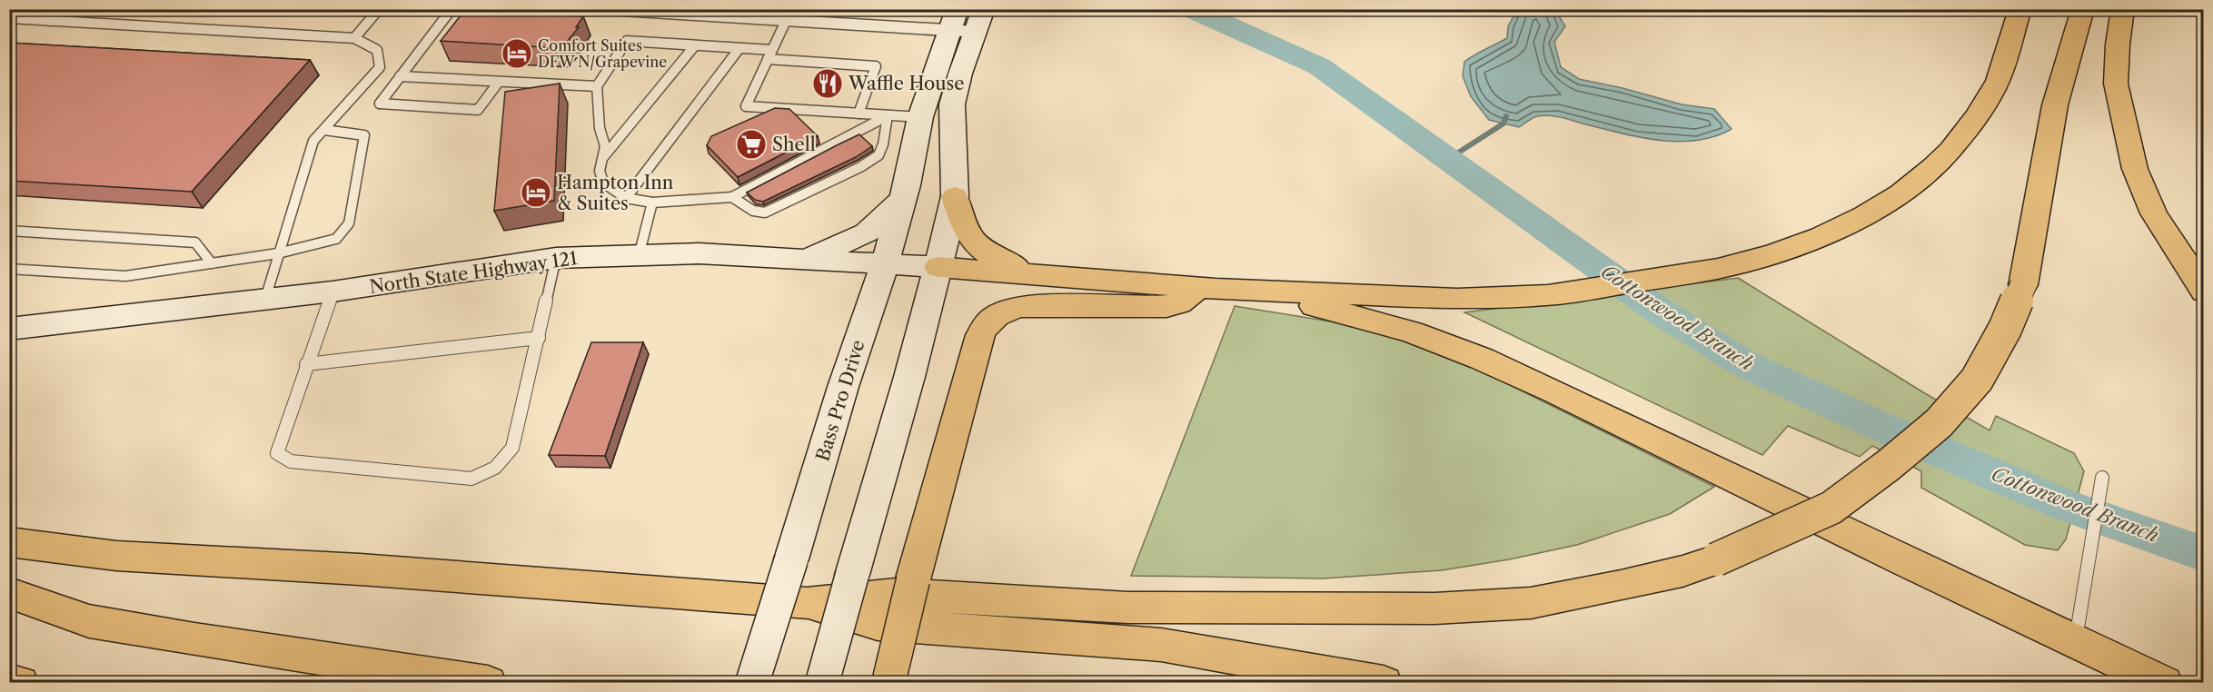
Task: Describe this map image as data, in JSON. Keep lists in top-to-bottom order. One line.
{"streets":{"main road":["North State Highway 121","Bass Pro Drive"]},"crossings":[["North State Highway 121","Bass Pro Drive"]],"water":["Cottonwood Branch"],"places":{"hotel":["Comfort Suites DFW N/Grapevine","Hampton Inn & Suites"],"restaurant":["Waffle House"],"supermarket":["Shell"]}}
